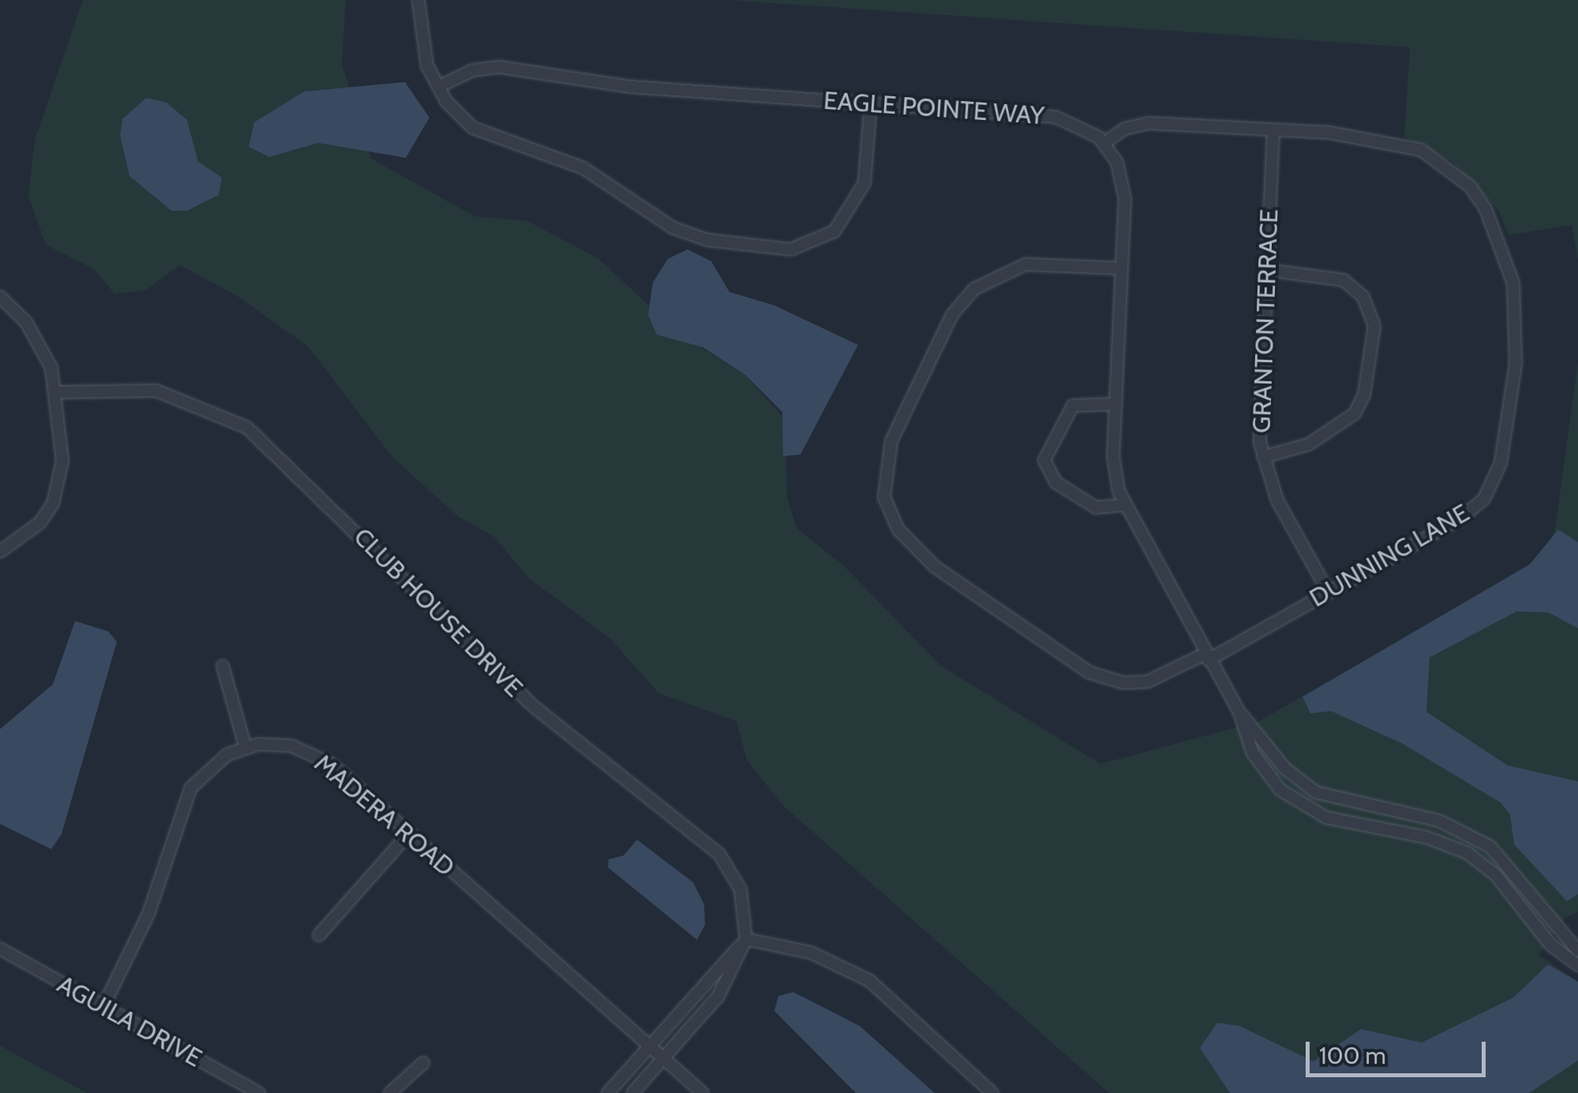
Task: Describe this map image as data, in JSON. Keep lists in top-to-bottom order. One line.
{"streets":{"street":["EAGLE POINTE WAY","GRANTON TERRACE","DUNNING LANE","CLUB HOUSE DRIVE","MADERA ROAD","AGUILA DRIVE"]},"crossings":[["EAGLE POINTE WAY","DUNNING LANE"],["GRANTON TERRACE","DUNNING LANE"],["MADERA ROAD","AGUILA DRIVE"]],"scale_bar":"100 m"}
